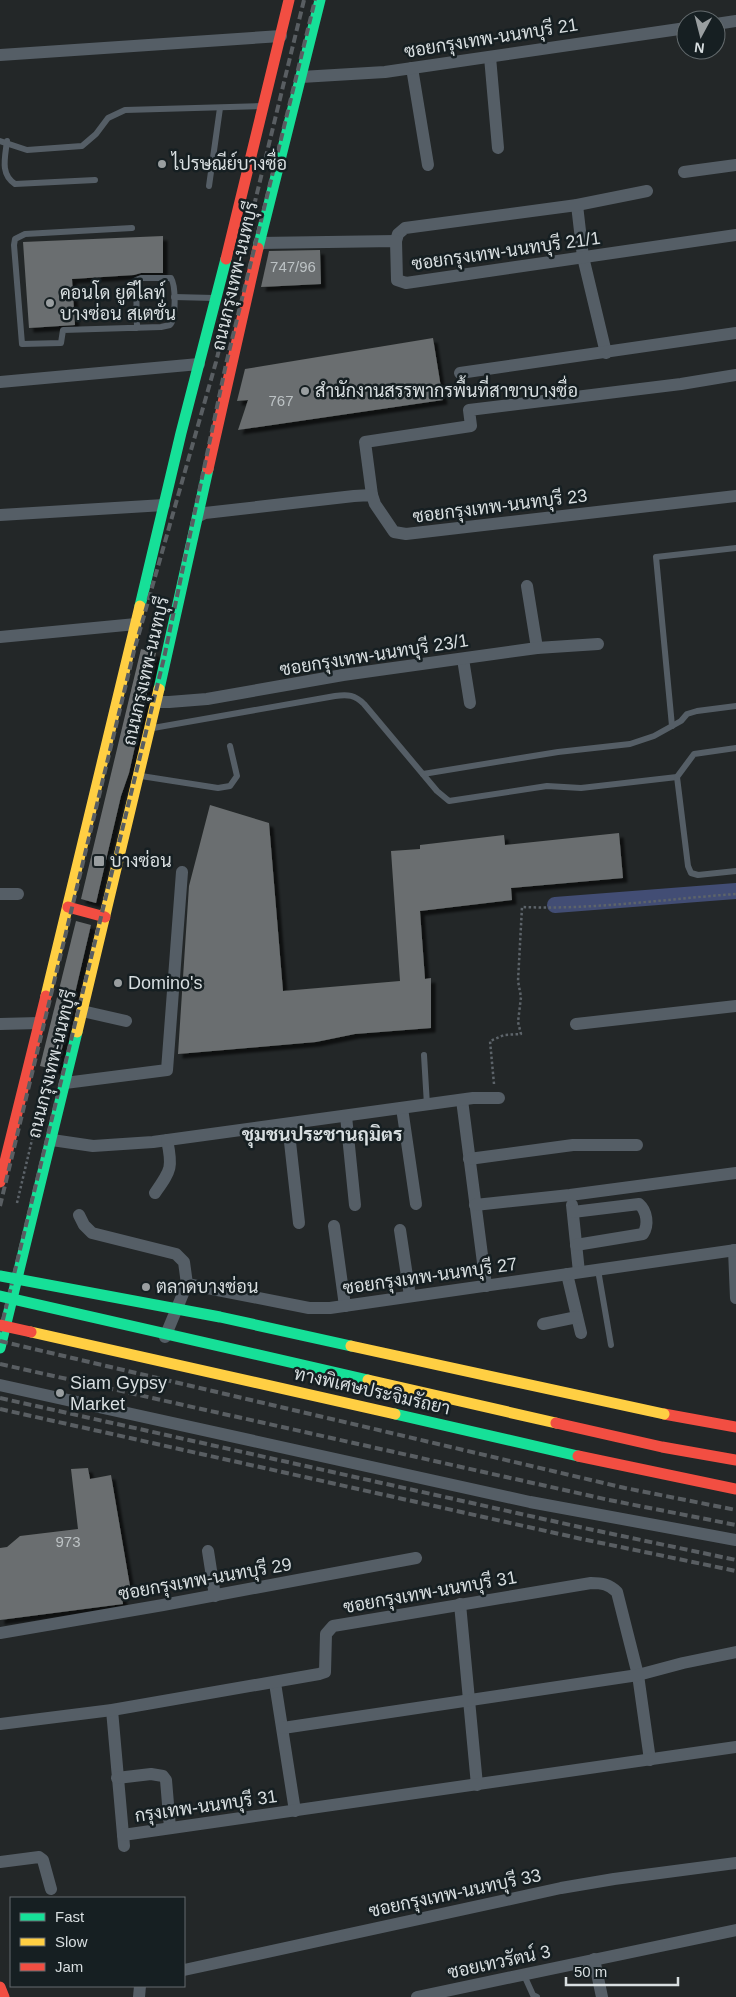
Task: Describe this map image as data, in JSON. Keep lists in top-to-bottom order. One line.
{"streets":{"main road":["ถนนกรุงเทพ-นนทบุรี","ทางพิเศษประจิมรัถยา"],"street":["ซอยกรุงเทพ-นนทบุรี 21","ซอยกรุงเทพ-นนทบุรี 21/1","ซอยกรุงเทพ-นนทบุรี 23","ซอยกรุงเทพ-นนทบุรี 23/1","ซอยกรุงเทพ-นนทบุรี 27","ซอยกรุงเทพ-นนทบุรี 29","ซอยกรุงเทพ-นนทบุรี 31","กรุงเทพ-นนทบุรี 31","ซอยกรุงเทพ-นนทบุรี 33","ซอยเทวรัตน์ 3"]},"crossings":[["ซอยกรุงเทพ-นนทบุรี 21","ถนนกรุงเทพ-นนทบุรี"],["ซอยกรุงเทพ-นนทบุรี 21/1","ถนนกรุงเทพ-นนทบุรี"],["ถนนกรุงเทพ-นนทบุรี","ซอยกรุงเทพ-นนทบุรี 23/1"],["ถนนกรุงเทพ-นนทบุรี","ทางพิเศษประจิมรัถยา"],["ซอยกรุงเทพ-นนทบุรี 31","กรุงเทพ-นนทบุรี 31"]],"districts":["ชุมชนประชานฤมิตร"],"places":{"other":["ไปรษณีย์บางซื่อ","คอนโด ยูดีไลท์ บางซ่อน สเตชั่น","สำนักงานสรรพากรพื้นที่สาขาบางซื่อ","Domino's","ตลาดบางซ่อน","Siam Gypsy Market"],"transit":["บางซ่อน"]},"house_numbers":["747/96","767","973"],"legend":["Fast","Slow","Jam"],"scale_bar":"50 m","north":"bottom"}
